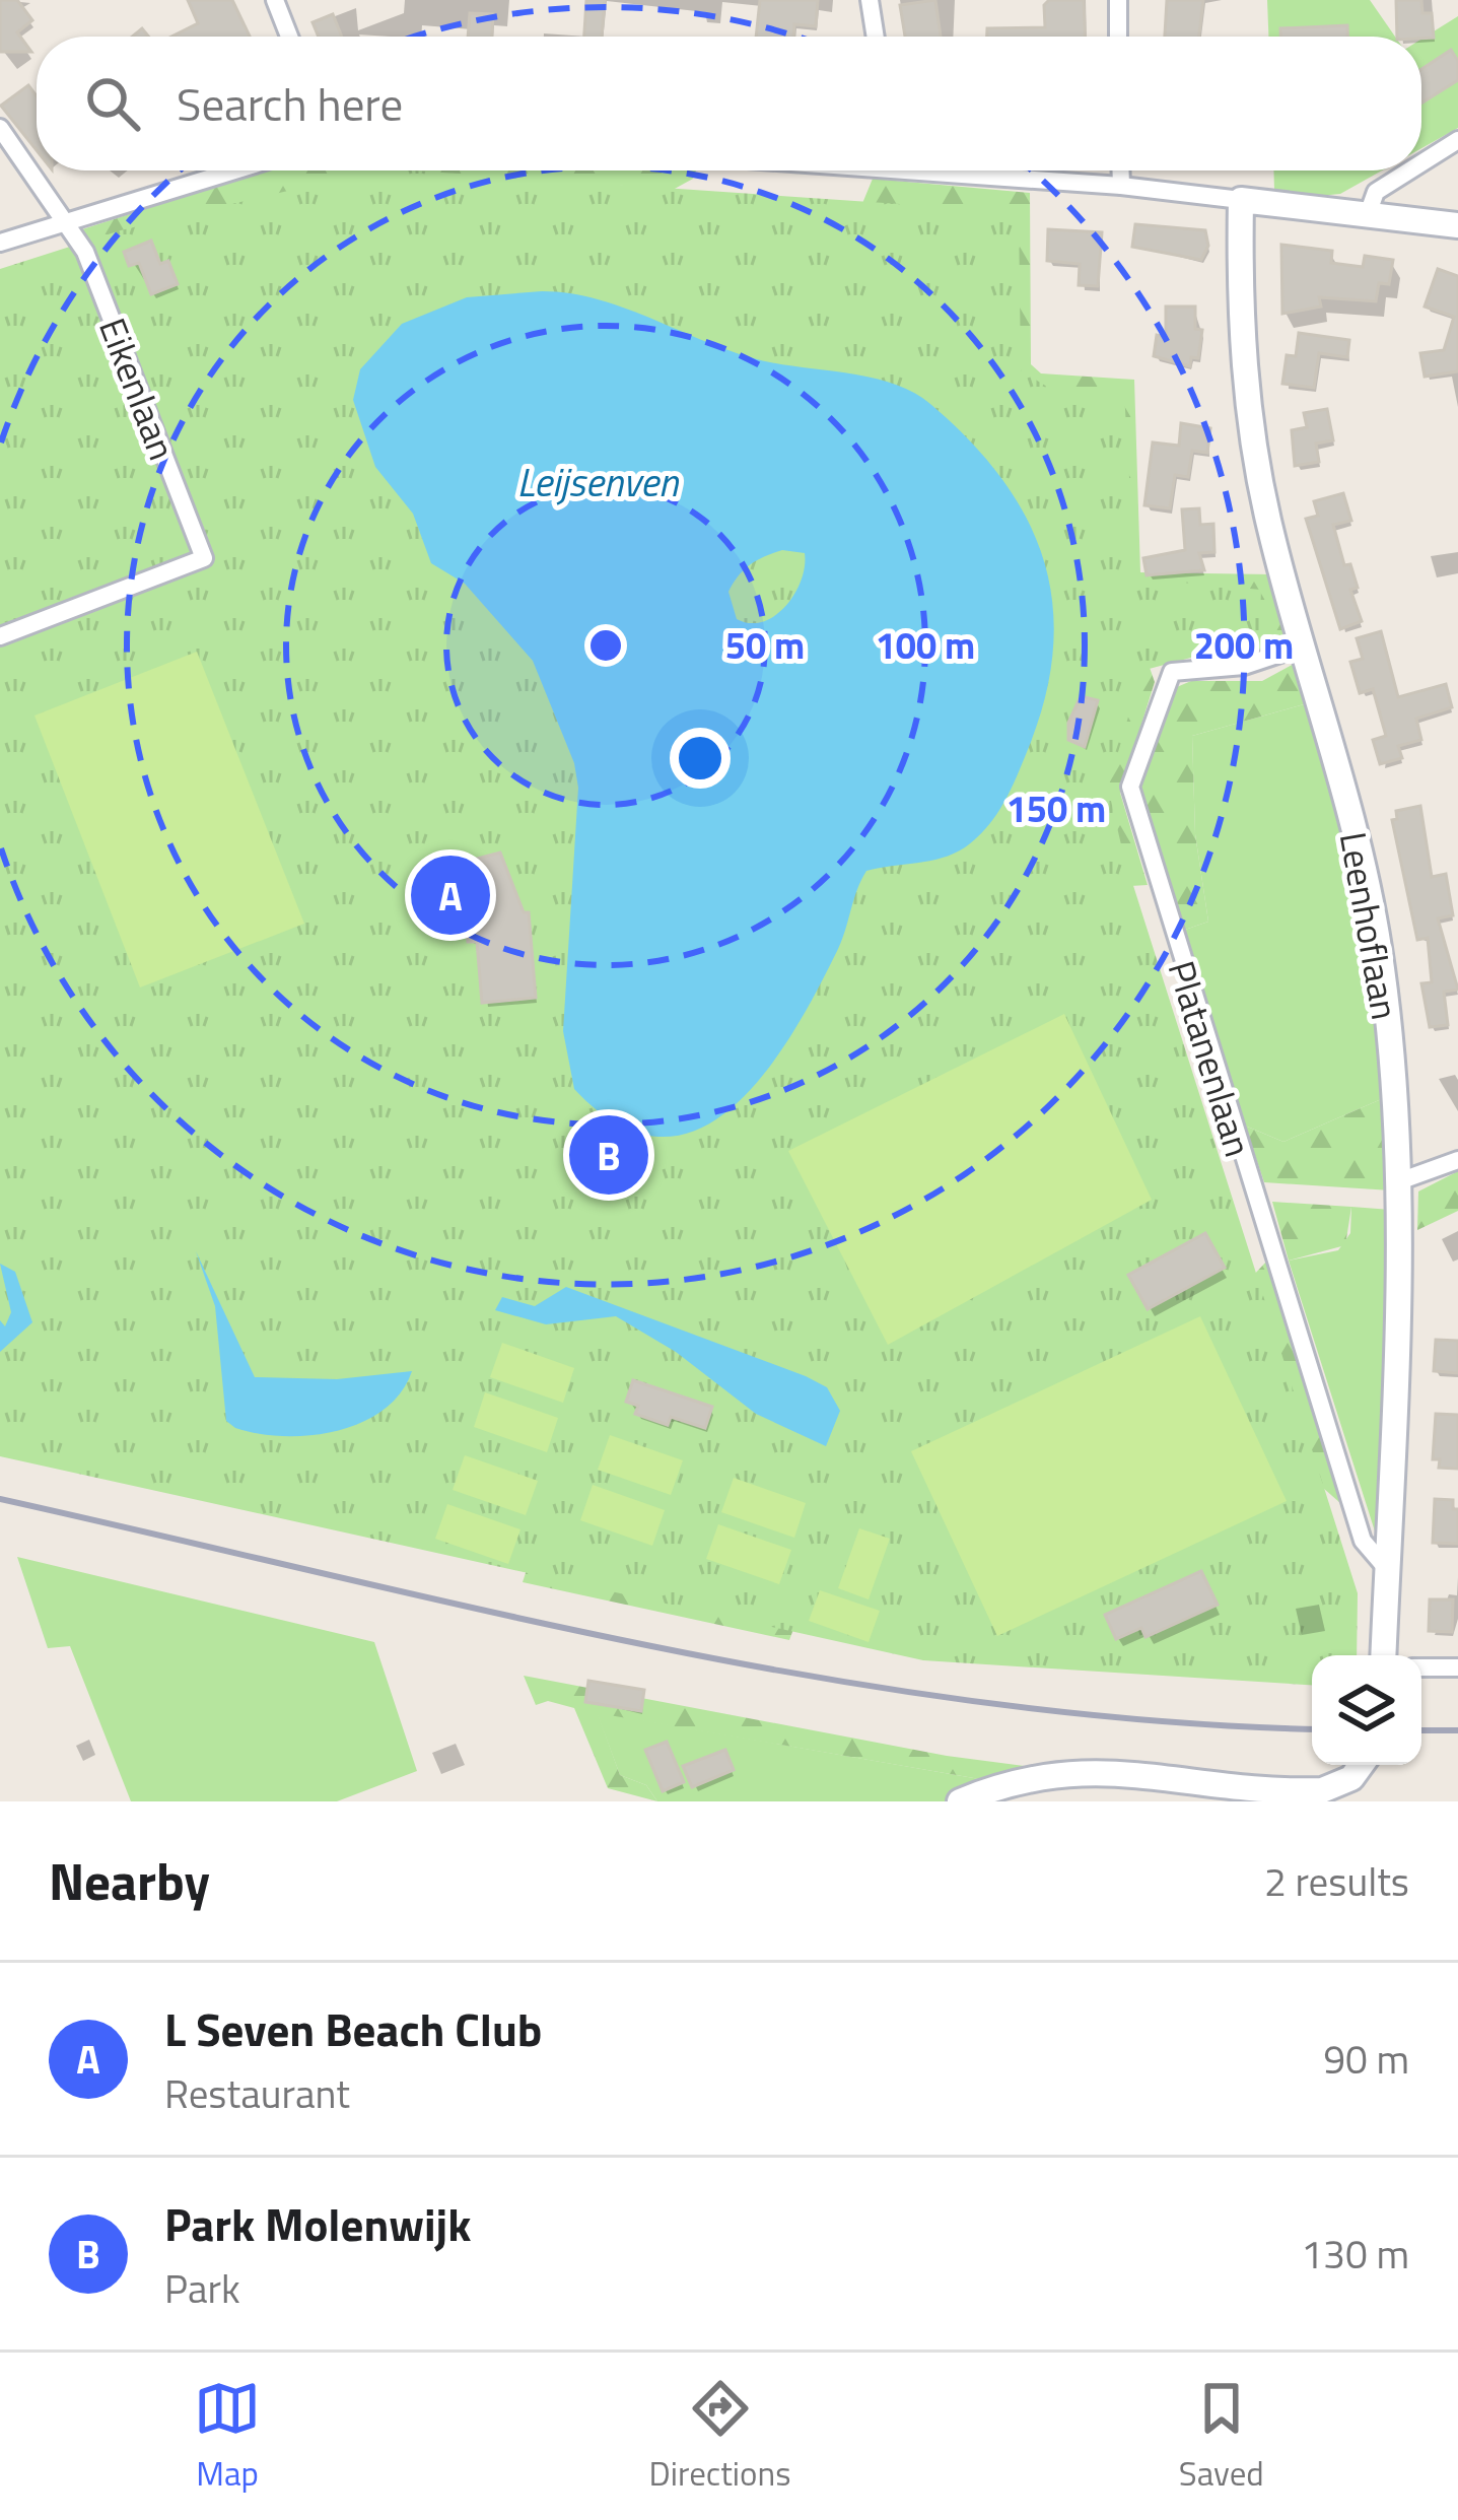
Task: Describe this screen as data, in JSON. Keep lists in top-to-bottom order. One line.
{"streets":{"street":["Eikenlaan","Leenhoflaan","Platanenlaan"]},"crossings":[["Leenhoflaan","Platanenlaan"]],"water":["Leijsenven"],"page":{"search":"Search here","pins":["A","B"],"heading":["Nearby","2 results"],"list":[{"mark":"A","name":"L Seven Beach Club","note":"Restaurant","value":"90 m"},{"mark":"B","name":"Park Molenwijk","note":"Park","value":"130 m"}],"nav":["Map","Directions","Saved"]},"rings":["50 m","100 m","200 m","150 m"]}
